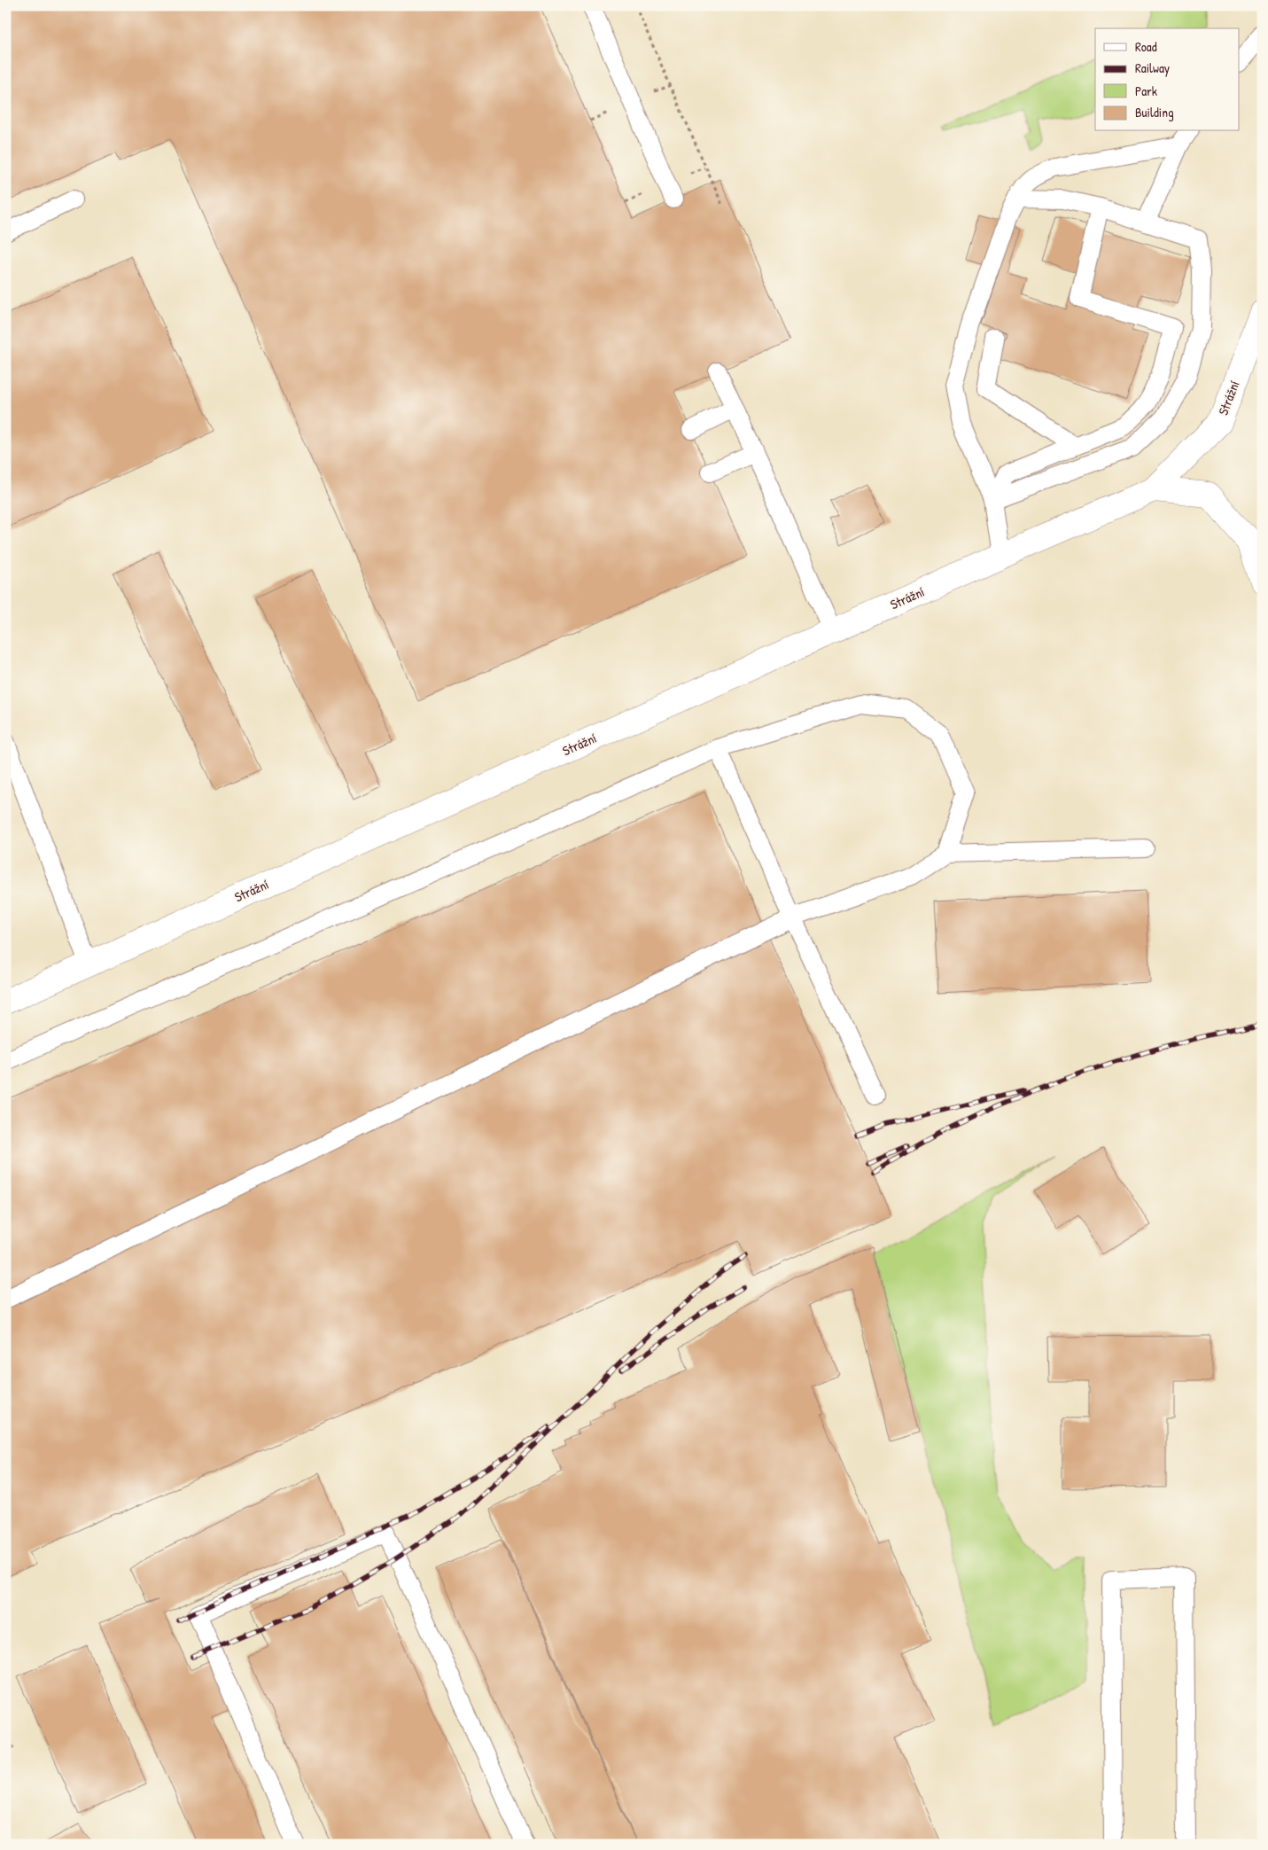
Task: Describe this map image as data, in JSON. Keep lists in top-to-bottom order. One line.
{"streets":{"street":["Strážní"]},"legend":["Road","Railway","Park","Building"]}
